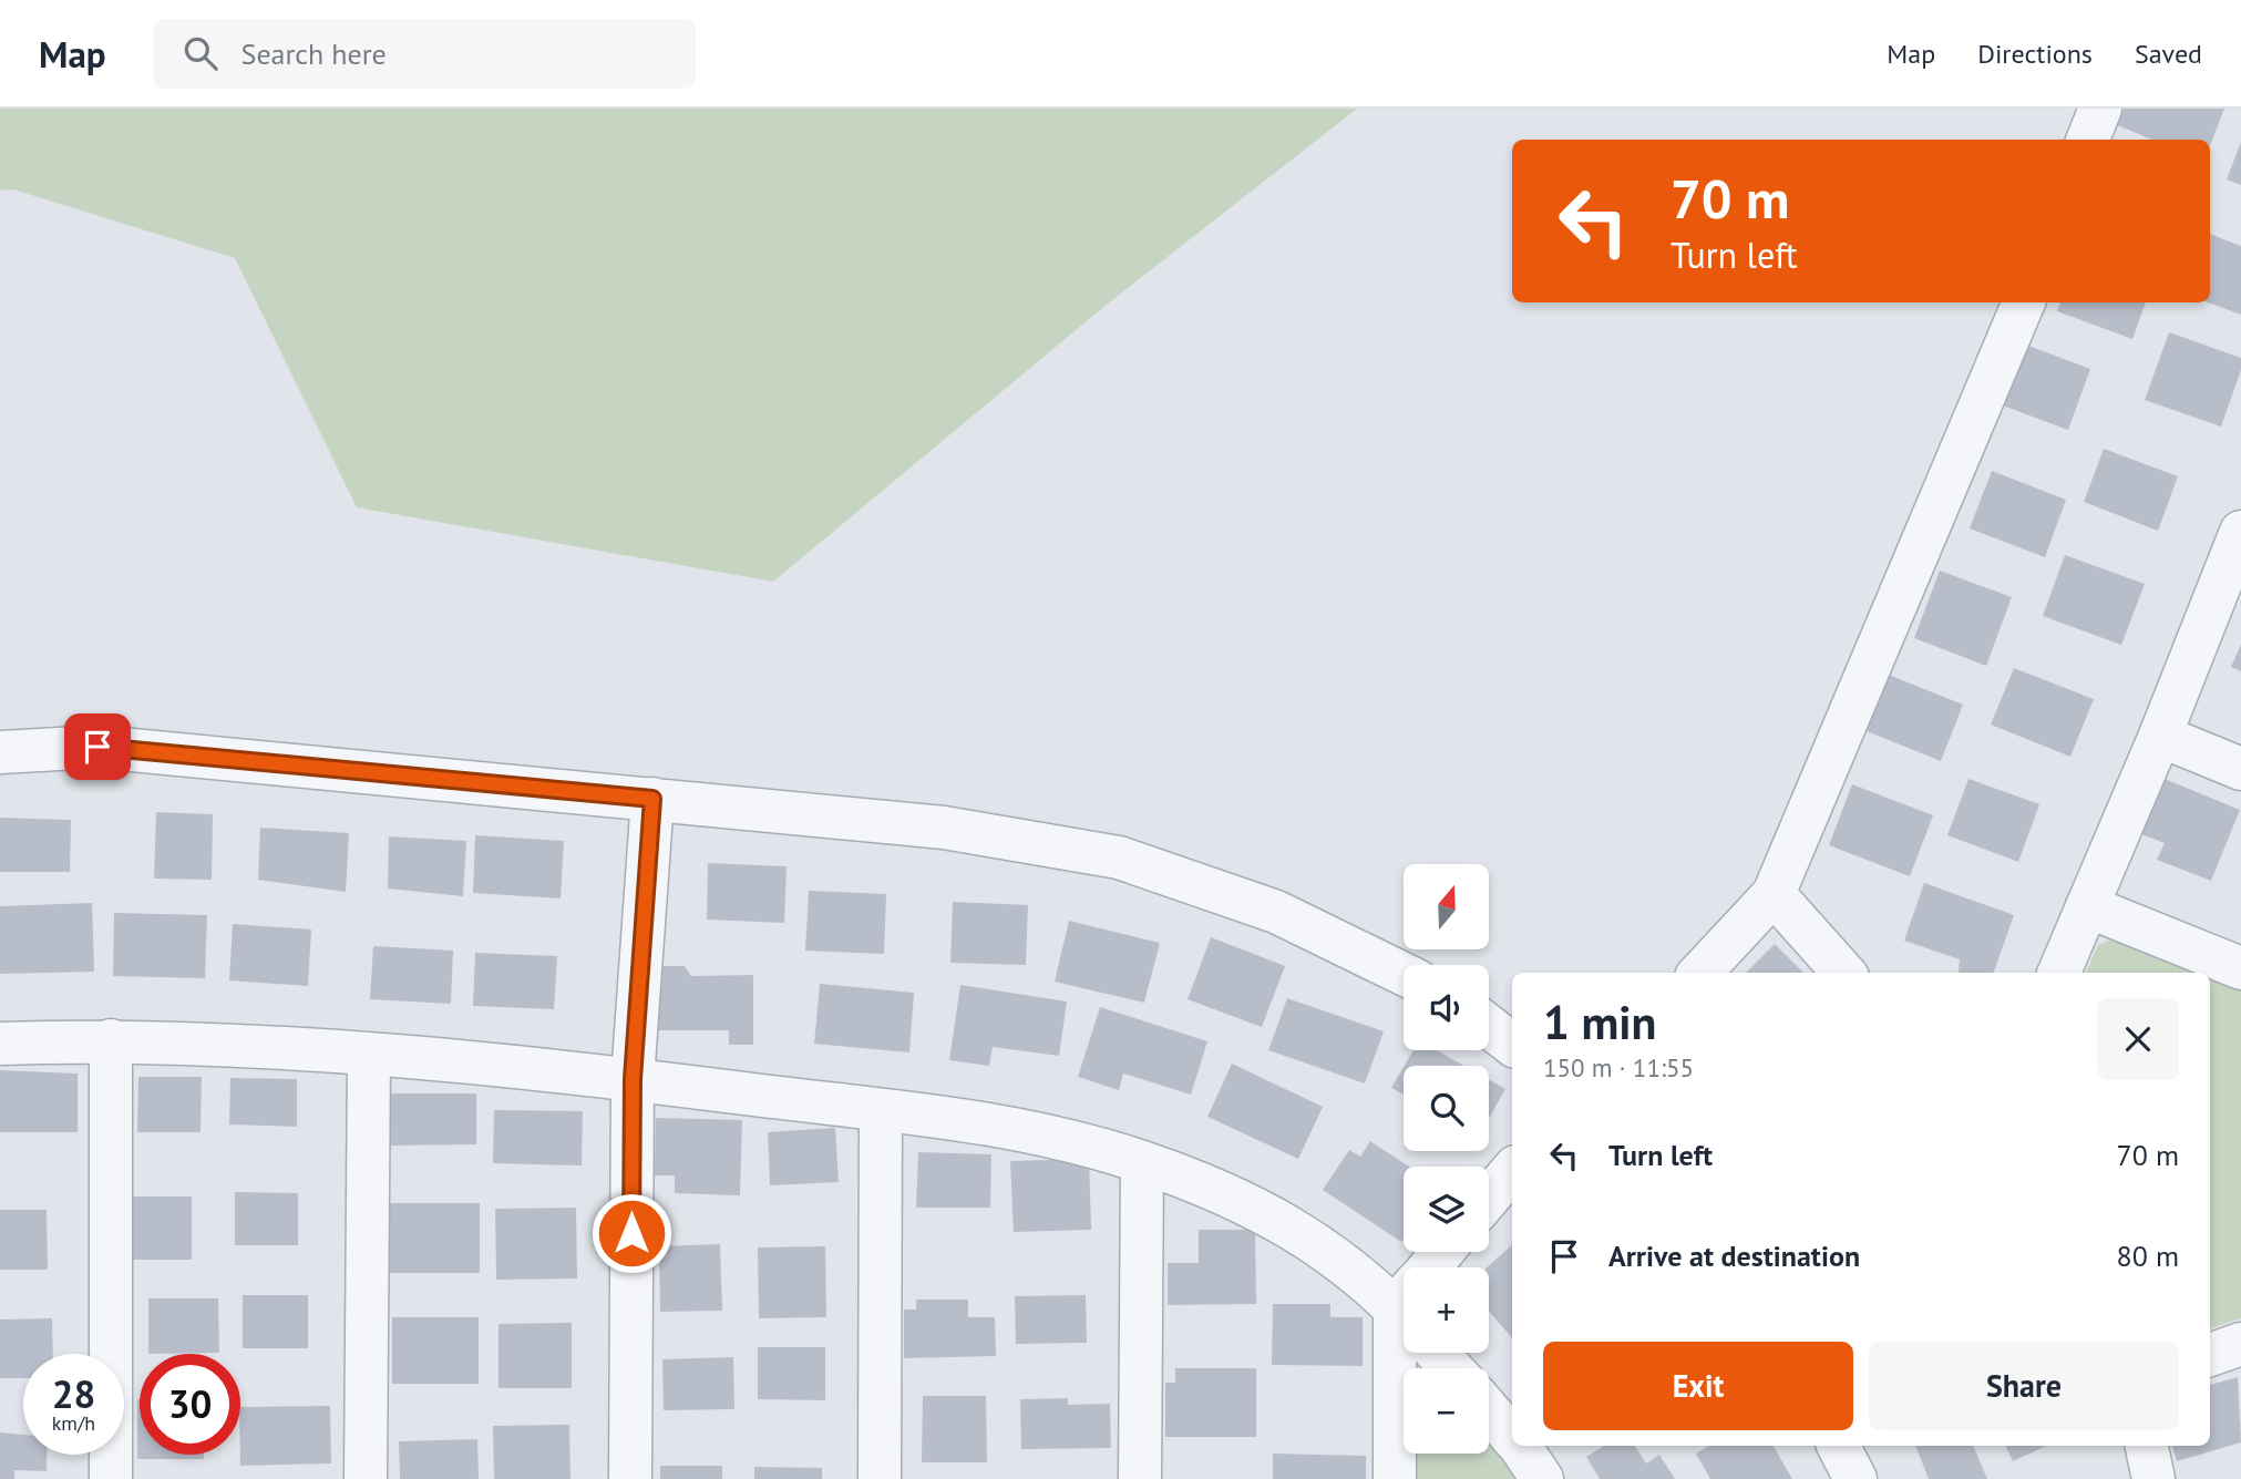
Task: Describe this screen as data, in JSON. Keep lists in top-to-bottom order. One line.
{"north":"top","page":{"header":"Map","search":"Search here","nav":["Map","Directions","Saved"],"turn":["70 m","Turn left"],"map_buttons":["+","−"],"heading":["1 min","150 m · 11:55"],"list":[{"name":"Turn left","value":"70 m"},{"name":"Arrive at destination","value":"80 m"}],"buttons":["Exit","Share"],"speed":"28 km/h","limit":"30"}}
